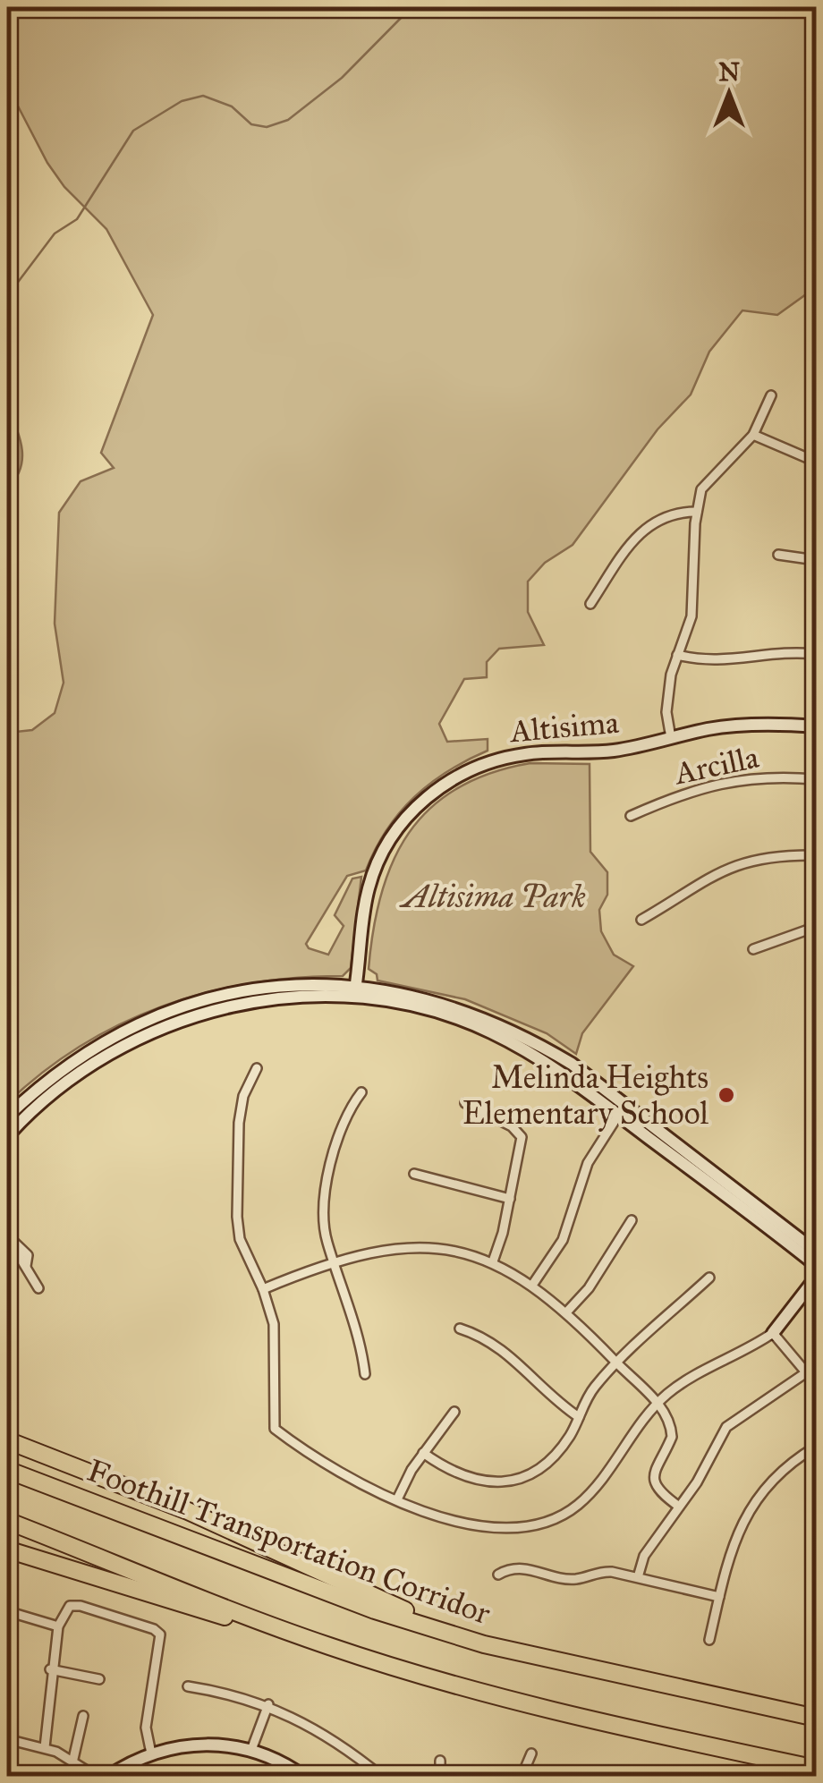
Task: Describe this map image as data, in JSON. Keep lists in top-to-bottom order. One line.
{"streets":{"highway":["Foothill Transportation Corridor"],"main road":["Altisima"],"street":["Arcilla"]},"parks":["Altisima Park"],"places":["Melinda Heights Elementary School"],"north":"top"}
